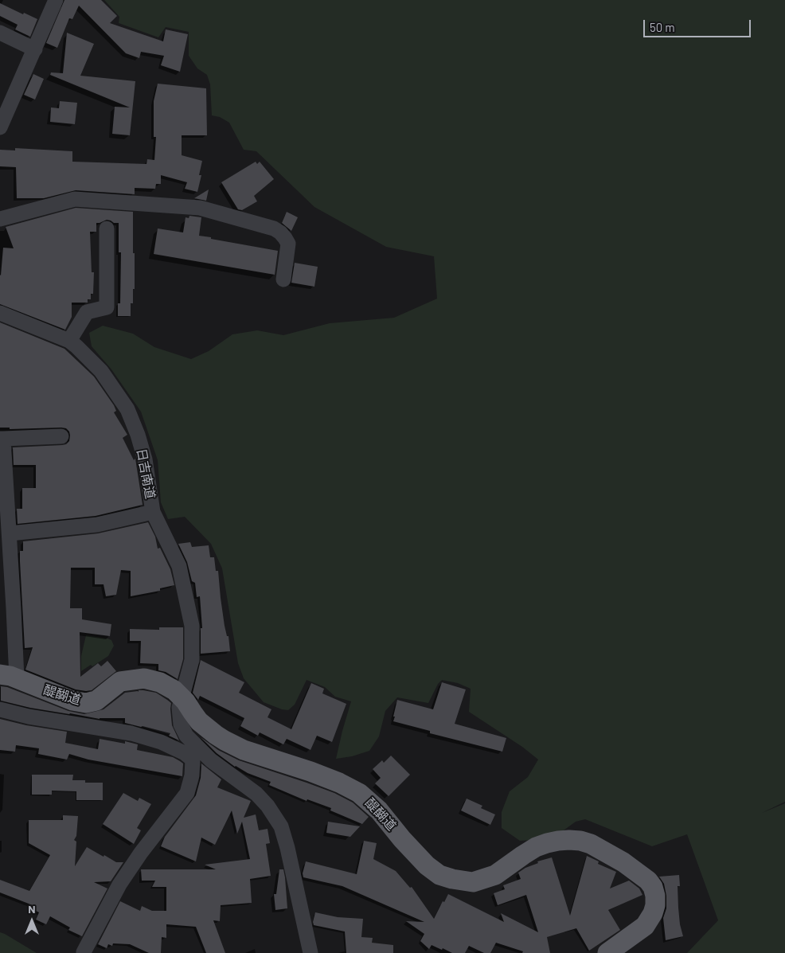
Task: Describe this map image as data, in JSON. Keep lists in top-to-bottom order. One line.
{"streets":{"main road":["醍醐道"],"street":["日吉南道"]},"crossings":[["日吉南道","醍醐道"]],"scale_bar":"50 m","north":"top"}
